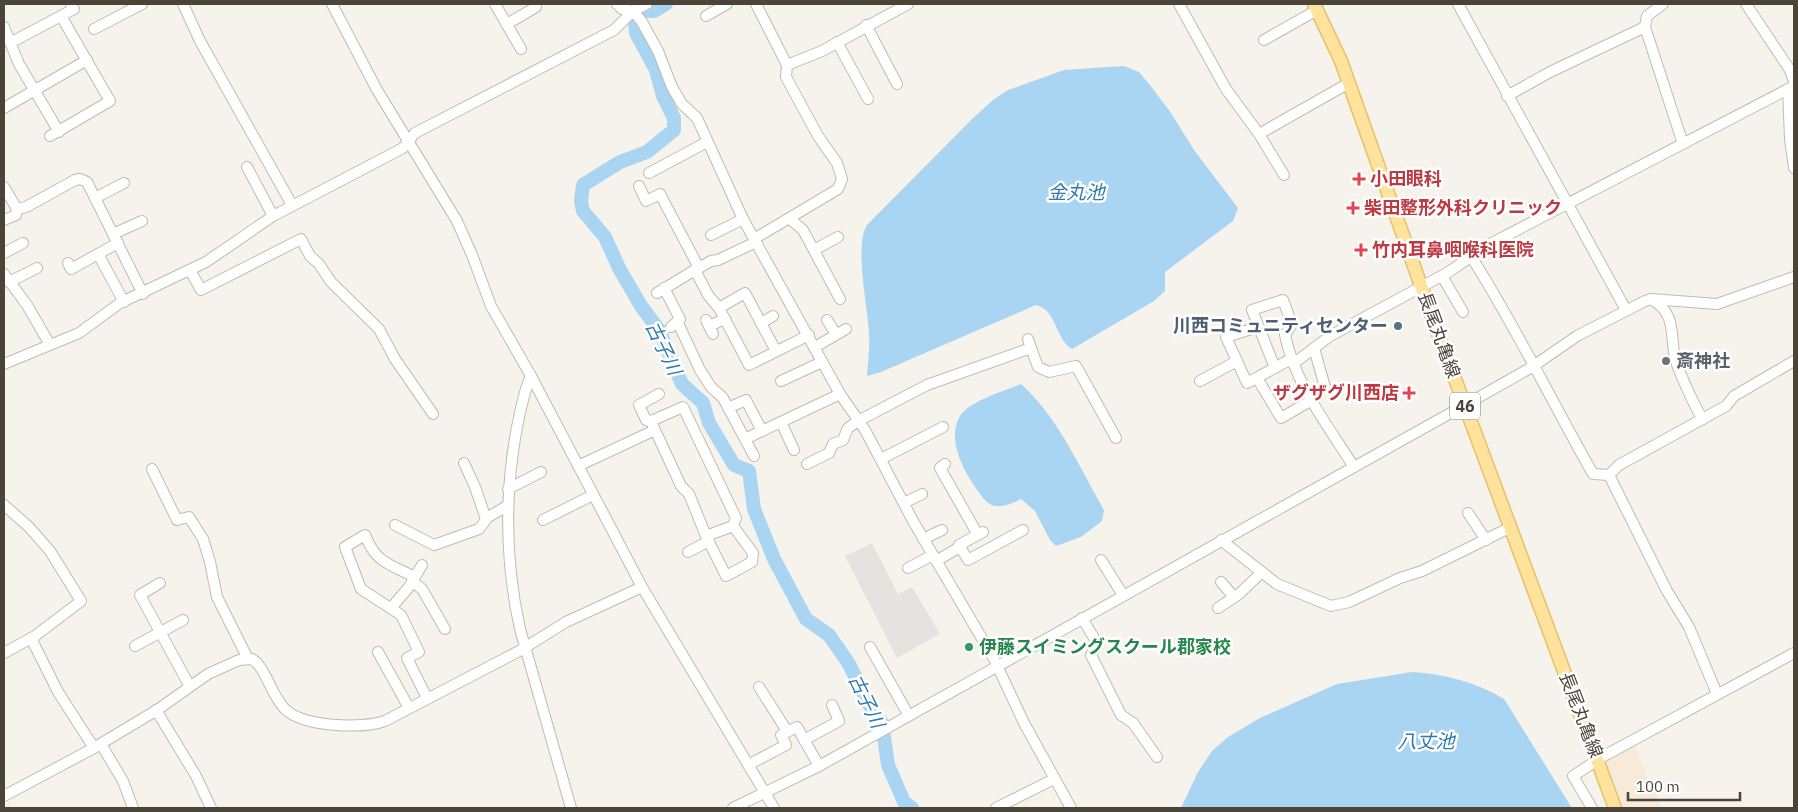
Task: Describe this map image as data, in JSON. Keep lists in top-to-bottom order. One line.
{"streets":{"main road":["長尾丸亀線","46"]},"water":["金丸池","古子川","八丈池"],"places":{"health":["小田眼科","柴田整形外科クリニック","竹内耳鼻咽喉科医院","ザグザグ川西店"],"other":["川西コミュニティセンター","斎神社","伊藤スイミングスクール郡家校"]},"scale_bar":"100 m"}
